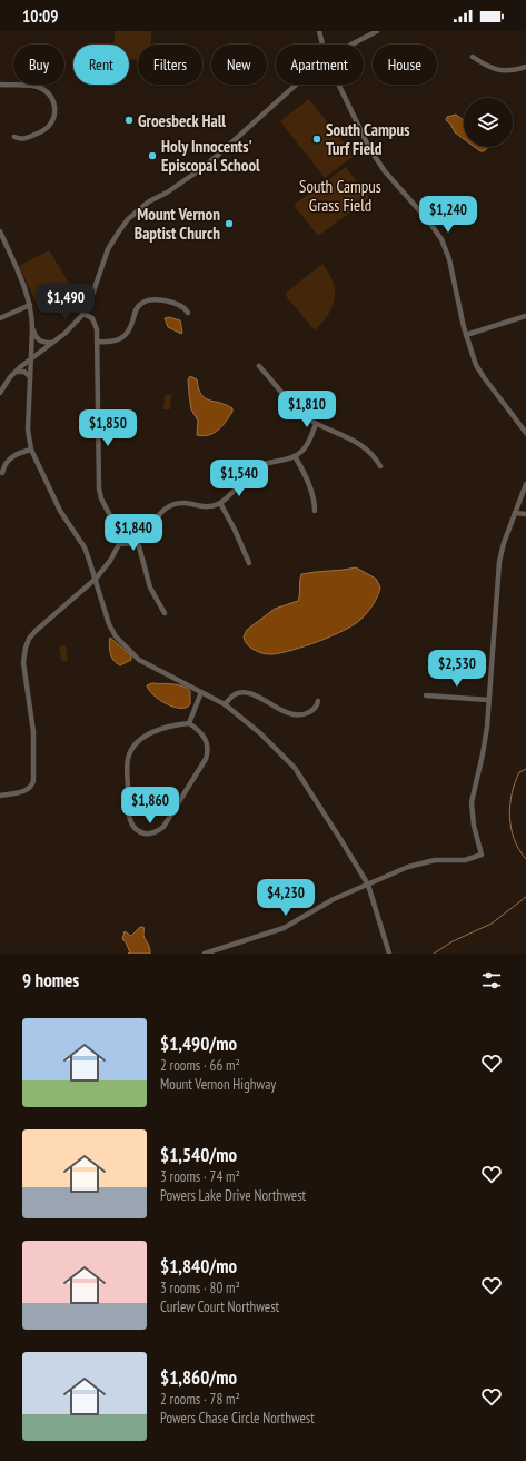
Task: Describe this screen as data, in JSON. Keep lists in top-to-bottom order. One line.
{"parks":["South Campus Grass Field"],"places":["Groesbeck Hall","South Campus Turf Field","Holy Innocents' Episcopal School","Mount Vernon Baptist Church"],"page":{"status":"10:09","chip":["Buy","Rent","Filters","New","Apartment","House"],"price":["$1,240","$1,490","$1,810","$1,850","$1,540","$1,840","$2,530","$1,860","$4,230"],"heading":"9 homes","list":[{"name":"$1,490/mo","note":"2 rooms · 66 m² · Mount Vernon Highway"},{"name":"$1,540/mo","note":"3 rooms · 74 m² · Powers Lake Drive Northwest"},{"name":"$1,840/mo","note":"3 rooms · 80 m² · Curlew Court Northwest"},{"name":"$1,860/mo","note":"2 rooms · 78 m² · Powers Chase Circle Northwest"}]}}
